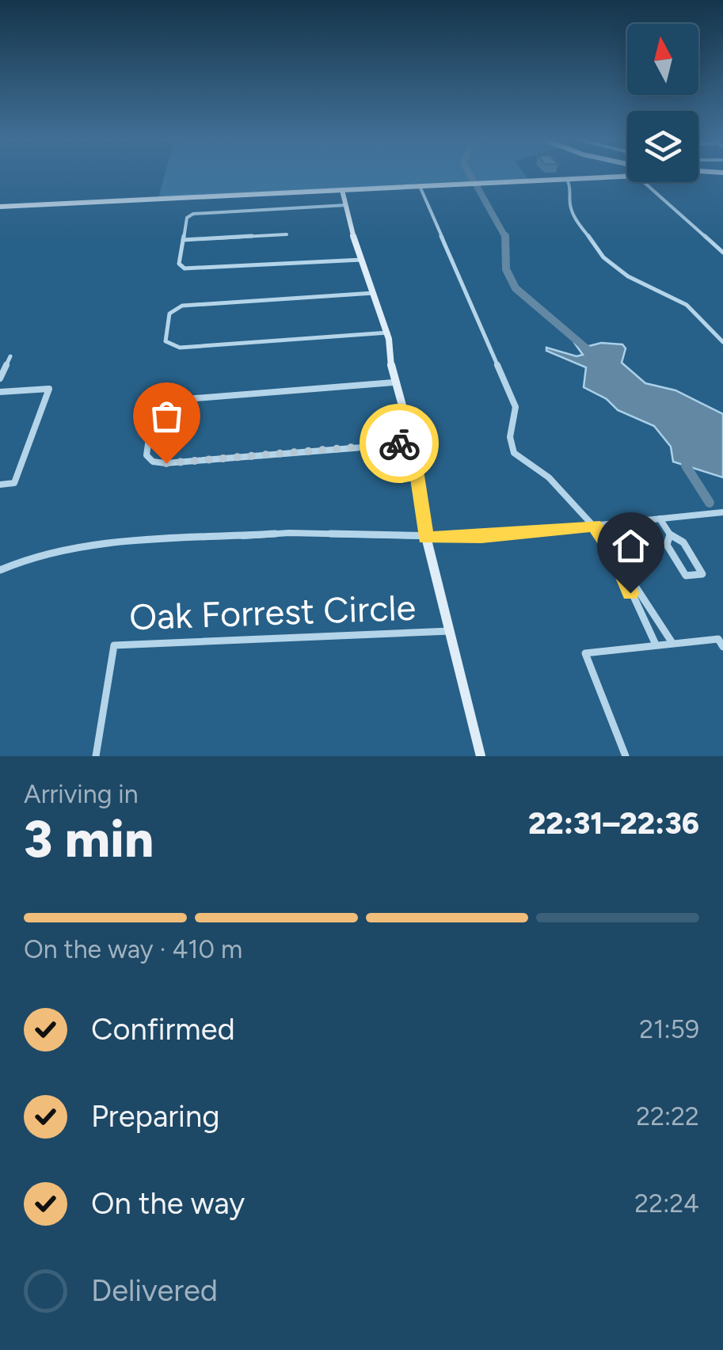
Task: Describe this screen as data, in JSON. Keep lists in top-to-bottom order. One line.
{"streets":{"street":["Oak Forrest Circle"]},"north":"top","page":{"heading":["3 min","Arriving in","22:31–22:36"],"bar":"On the way · 410 m","list":[["Confirmed","21:59"],["Preparing","22:22"],["On the way","22:24"],"Delivered"]}}
